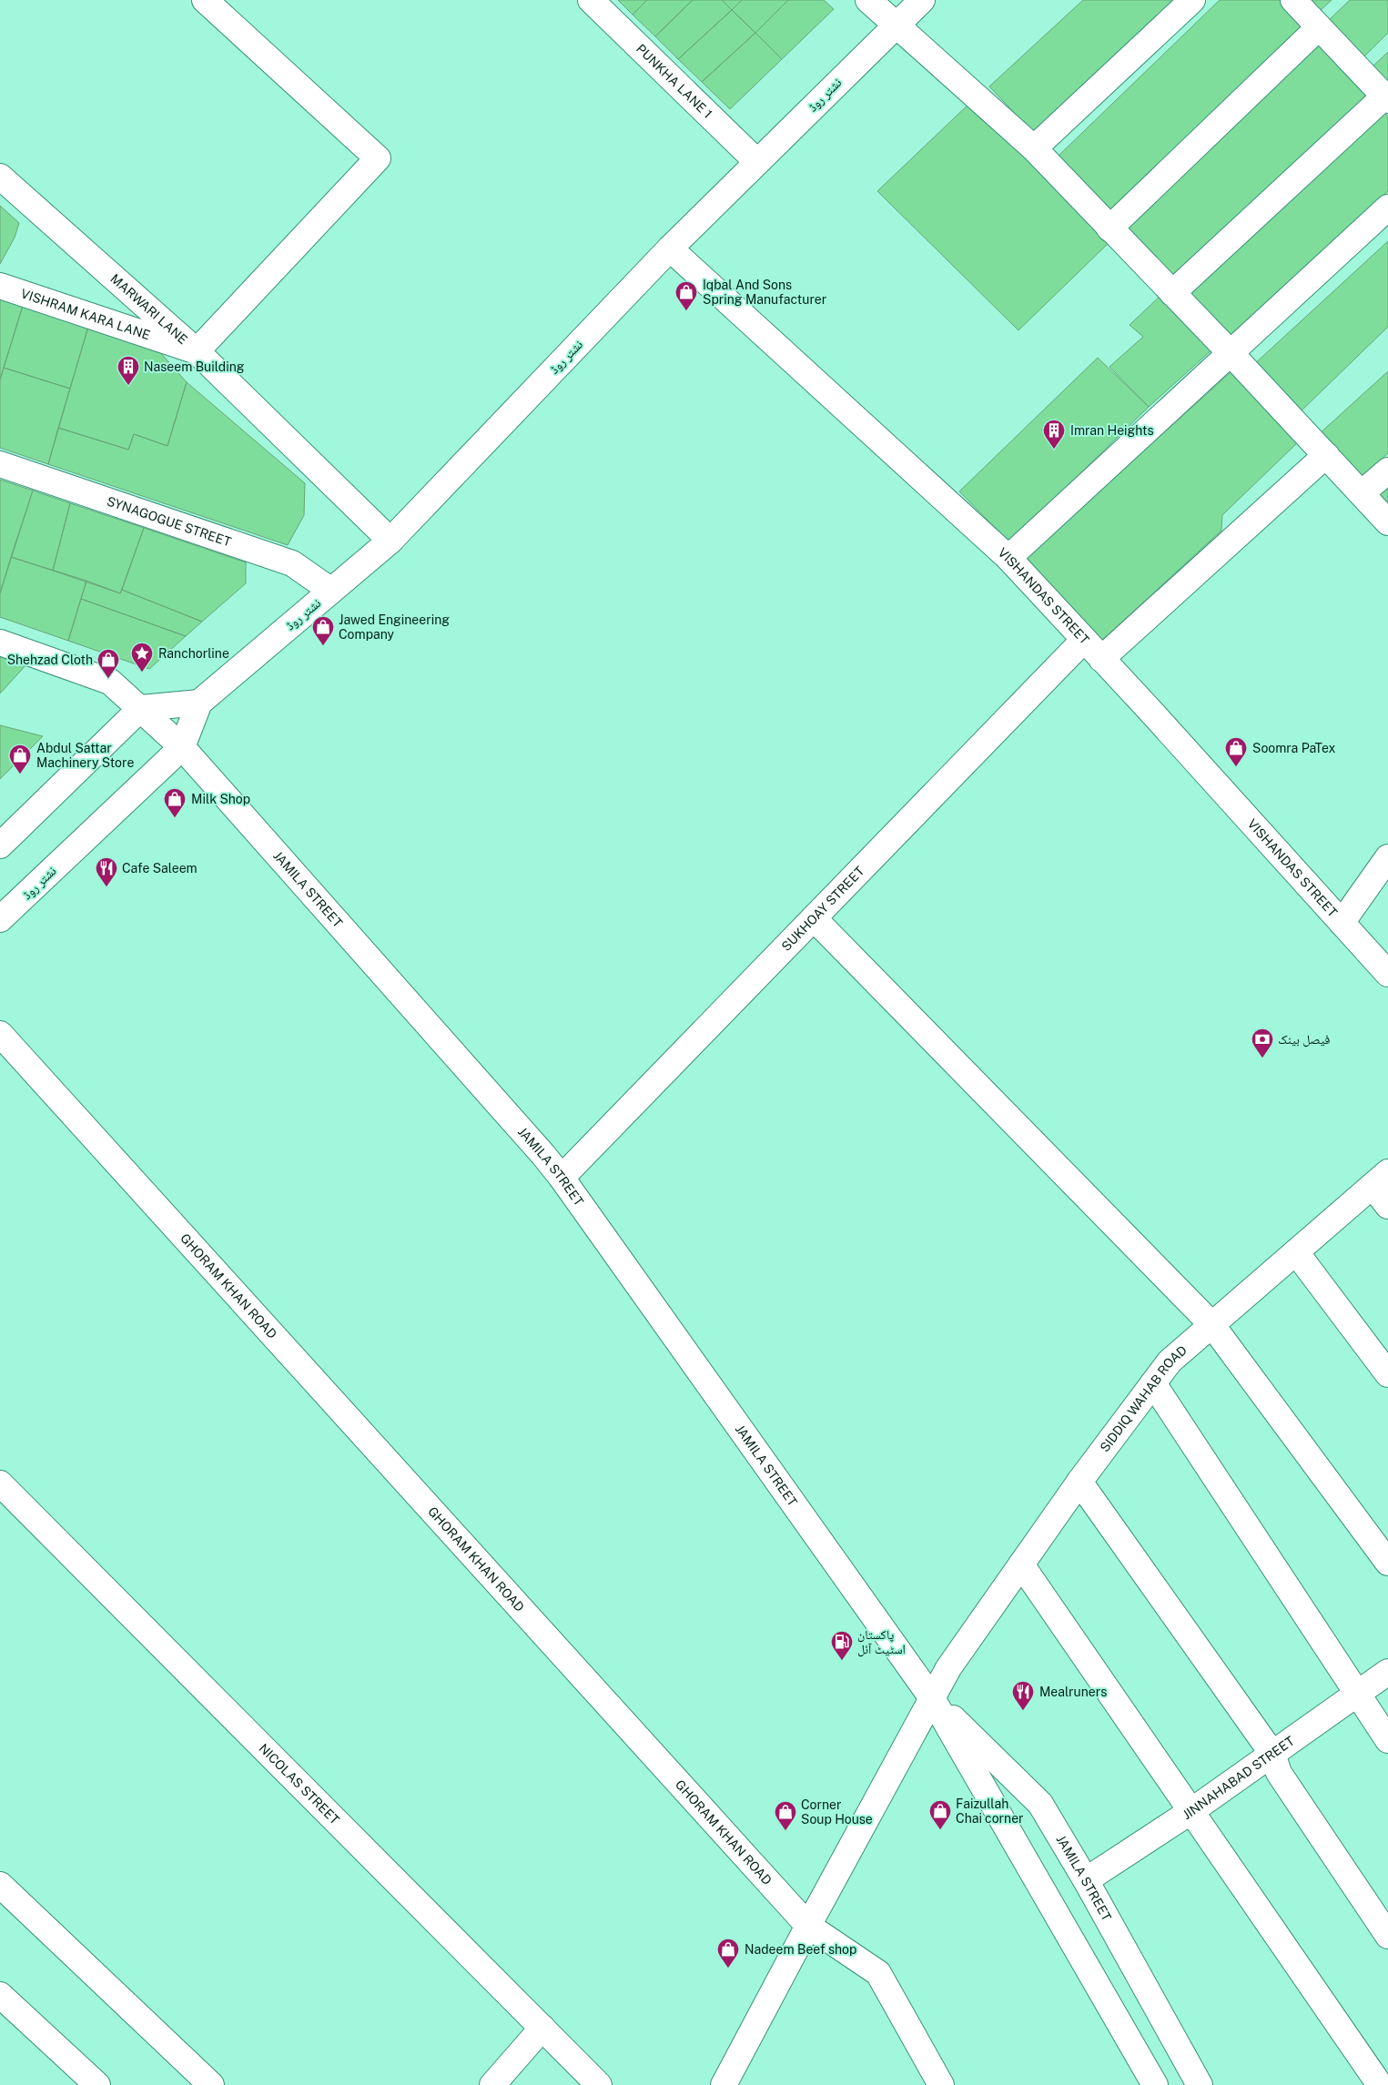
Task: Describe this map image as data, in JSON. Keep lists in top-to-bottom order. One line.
{"streets":{"street":["PUNKHA LANE 1","نشتر روڈ","MARWARI LANE","VISHRAM KARA LANE","SYNAGOGUE STREET","VISHANDAS STREET","JAMILA STREET","SUKHOAY STREET","GHORAM KHAN ROAD","SIDDIQ WAHAB ROAD","JINNAHABAD STREET","NICOLAS STREET"]},"crossings":[["PUNKHA LANE 1","نشتر روڈ"],["نشتر روڈ","MARWARI LANE"],["نشتر روڈ","SYNAGOGUE STREET"],["نشتر روڈ","VISHANDAS STREET"],["نشتر روڈ","JAMILA STREET"],["MARWARI LANE","VISHRAM KARA LANE"],["VISHANDAS STREET","SUKHOAY STREET"],["JAMILA STREET","SUKHOAY STREET"],["JAMILA STREET","SIDDIQ WAHAB ROAD"],["JAMILA STREET","JINNAHABAD STREET"],["GHORAM KHAN ROAD","SIDDIQ WAHAB ROAD"]],"places":{"shop":["Iqbal And Sons Spring Manufacturer","Jawed Engineering Company","Shehzad Cloth","Soomra PaTex","Abdul Sattar Machinery Store","Milk Shop","Faizullah Chai corner","Corner Soup House","Nadeem Beef shop"],"building":["Naseem Building","Imran Heights"],"place":["Ranchorline"],"restaurant":["Cafe Saleem","Mealruners"],"bank":["فیصل بینک"],"fuel station":["پاکستان اسٹیٹ آئل"]}}
